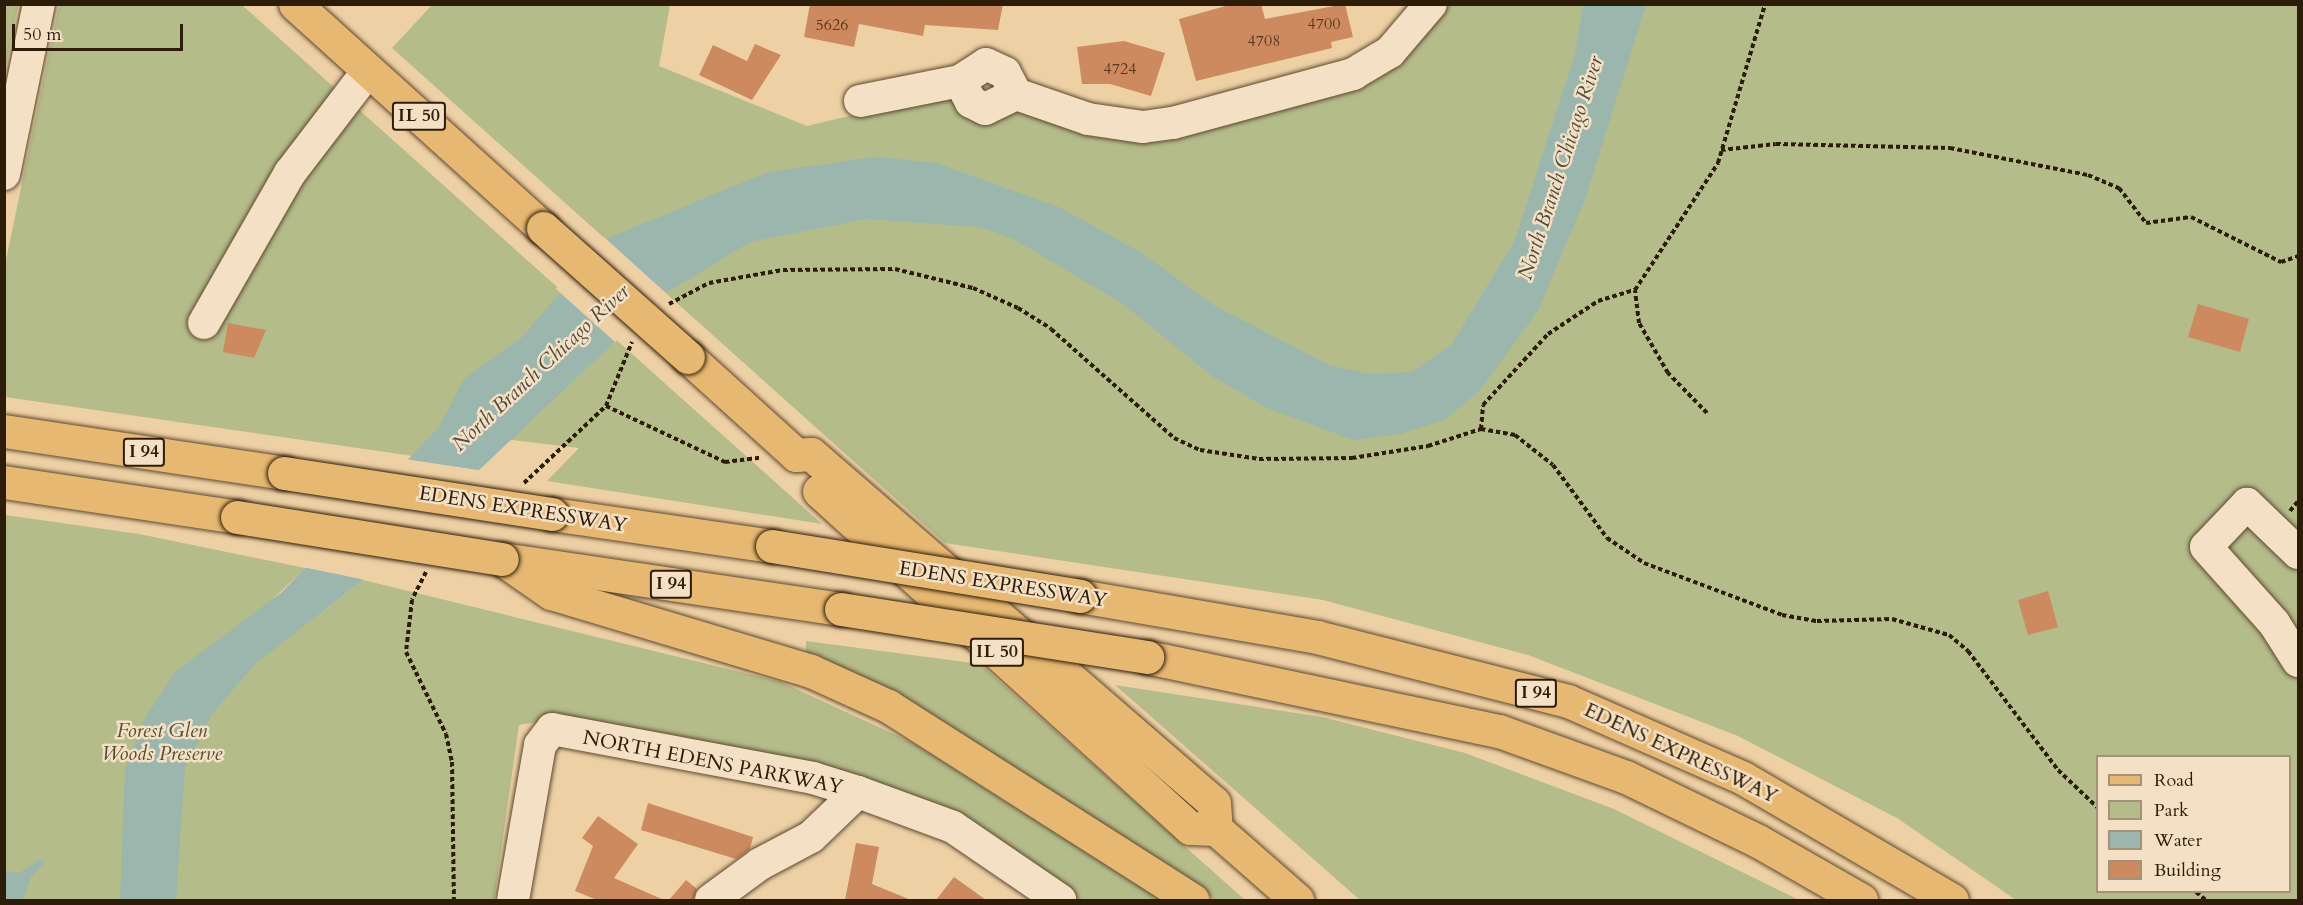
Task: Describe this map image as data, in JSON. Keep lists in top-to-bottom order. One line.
{"streets":{"main road":["IL 50","I 94","EDENS EXPRESSWAY"],"street":["NORTH EDENS PARKWAY"]},"water":["North Branch Chicago River"],"parks":["Forest Glen Woods Preserve"],"house_numbers":["4700","5626","4708","4724"],"legend":["Road","Park","Water","Building"],"scale_bar":"50 m"}
